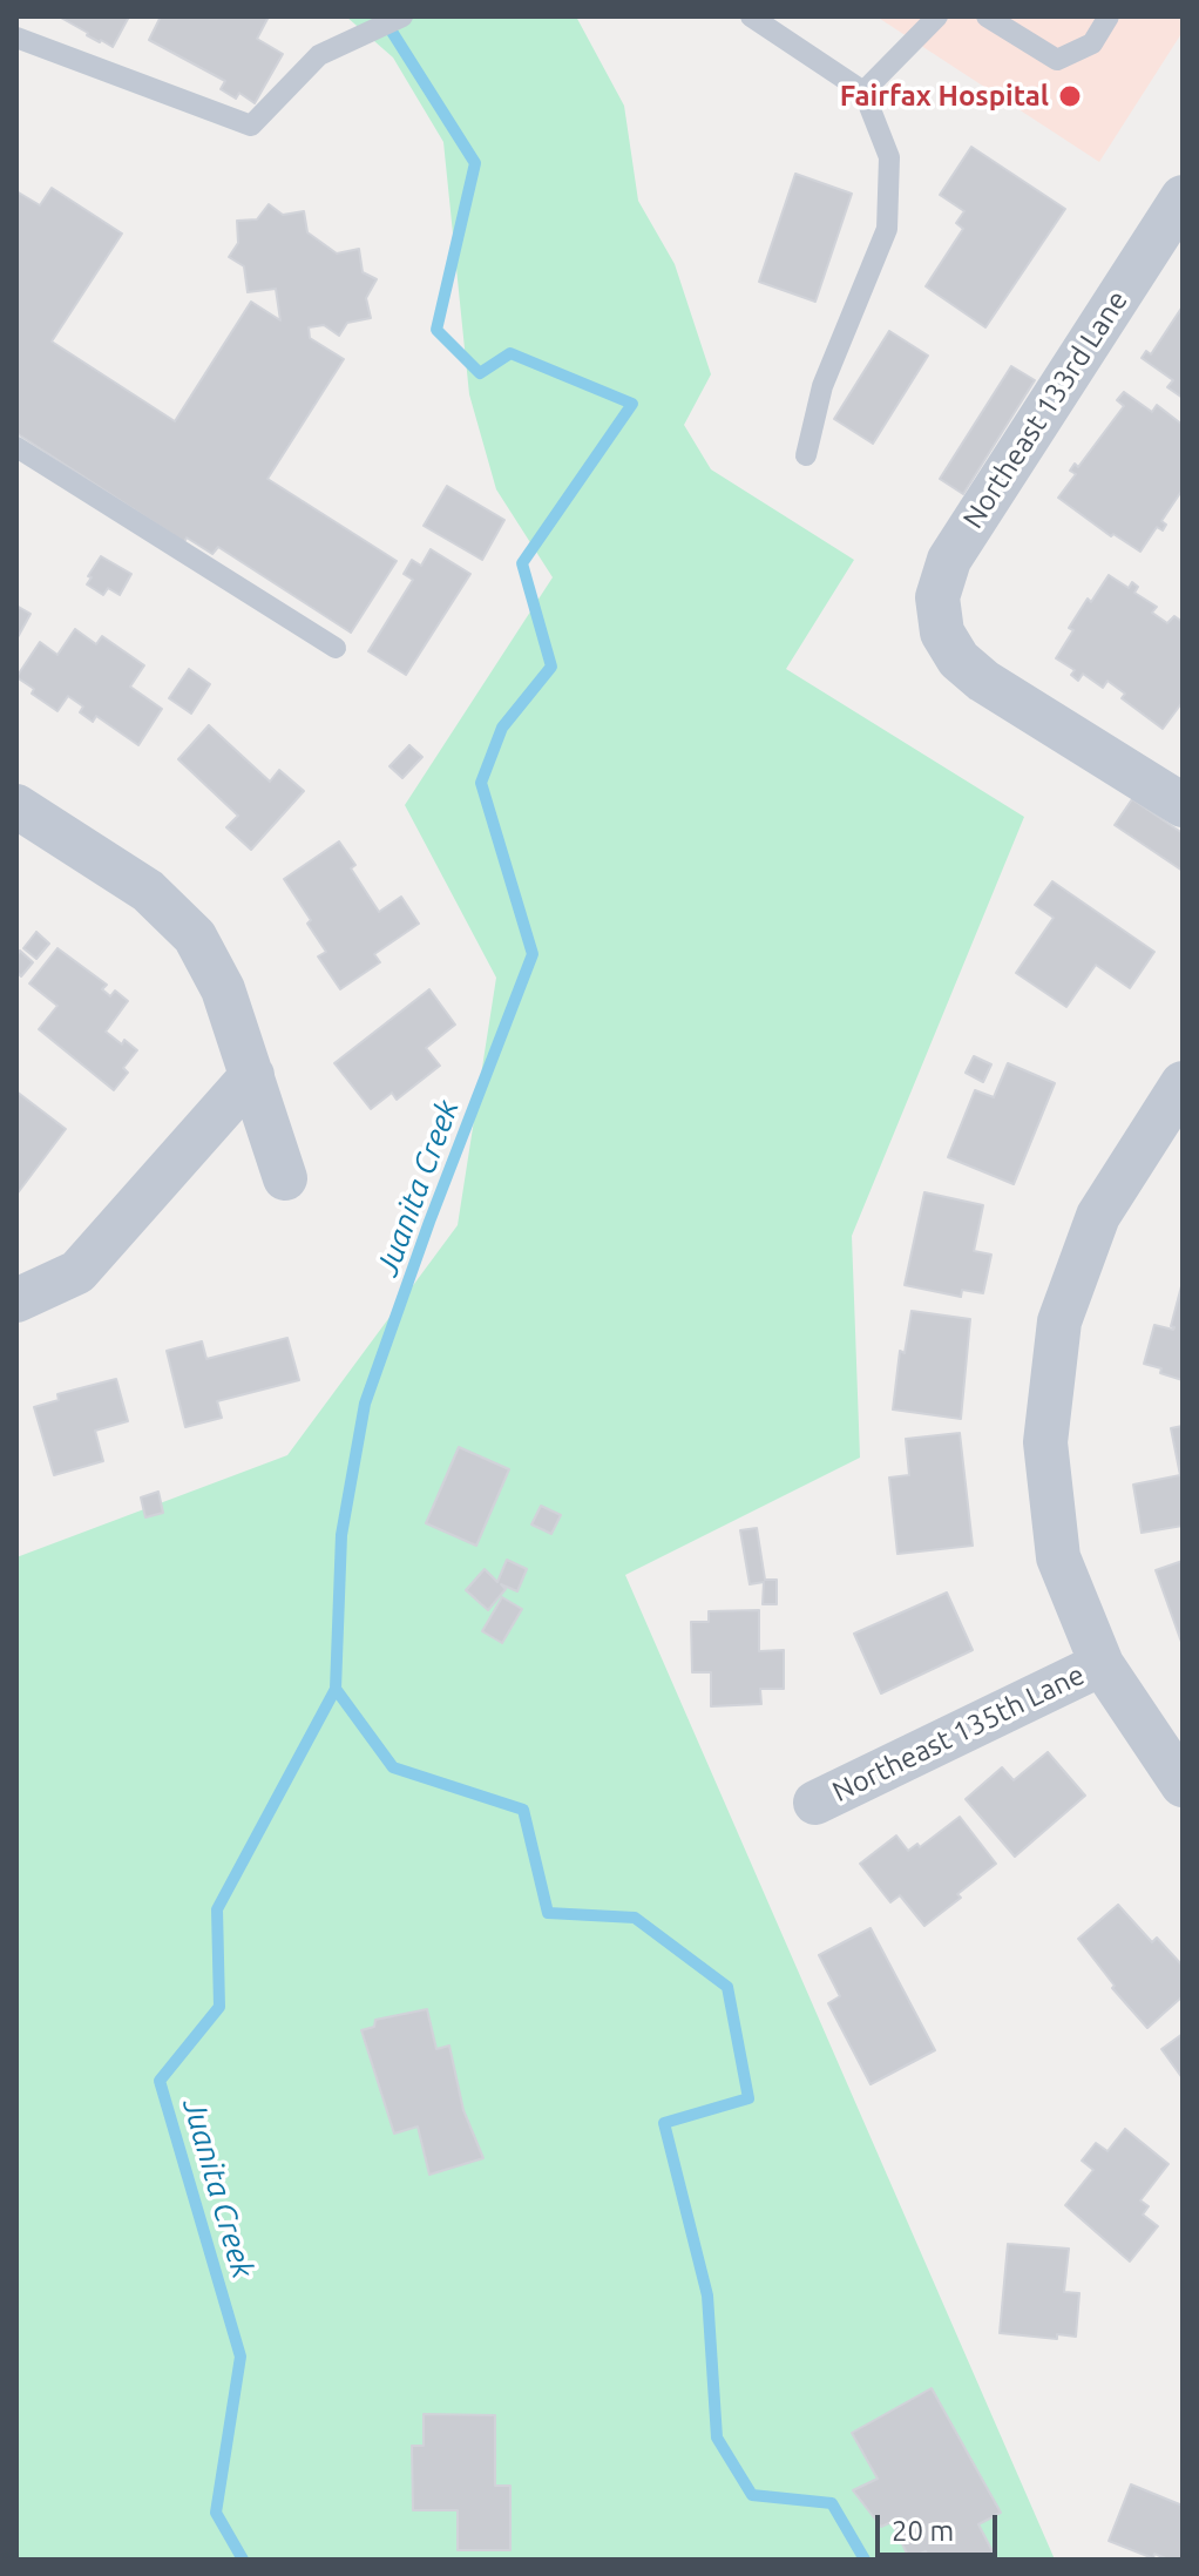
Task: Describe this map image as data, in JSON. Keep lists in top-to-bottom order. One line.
{"streets":{"street":["Northeast 133rd Lane","Northeast 135th Lane"]},"water":["Juanita Creek"],"places":["Fairfax Hospital"],"scale_bar":"20 m"}
